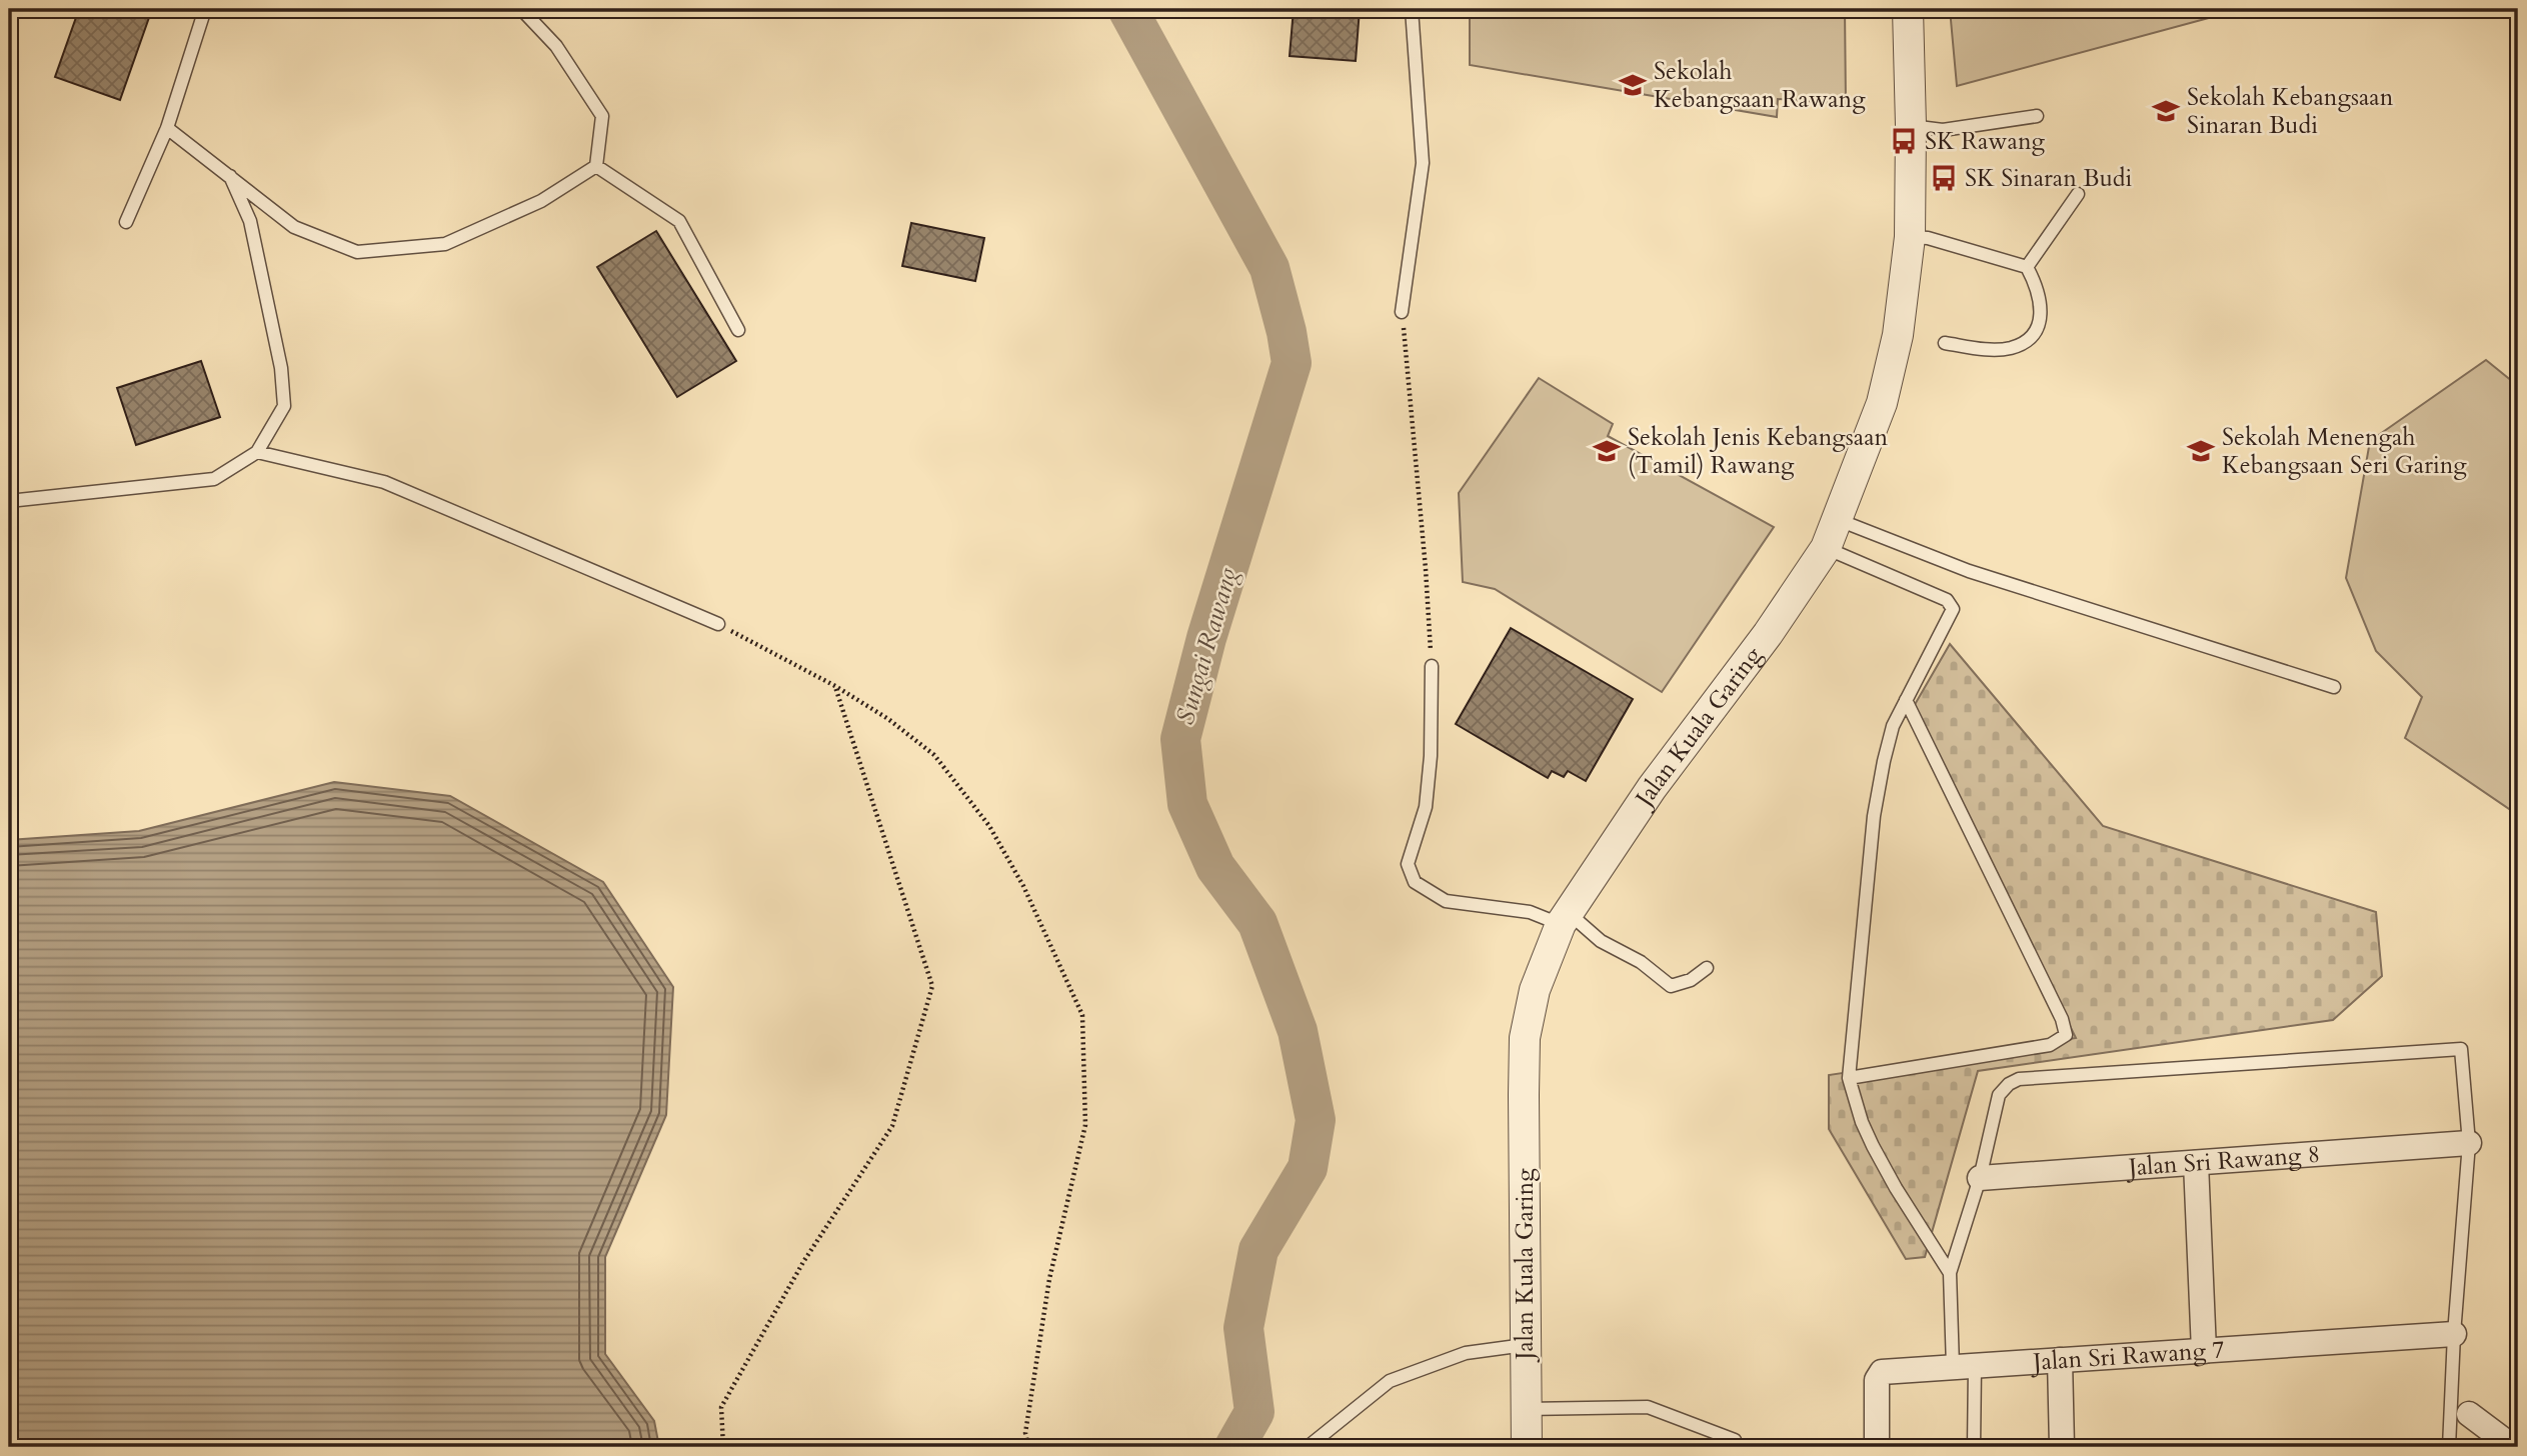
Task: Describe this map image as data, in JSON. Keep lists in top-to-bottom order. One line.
{"streets":{"street":["Jalan Kuala Garing","Jalan Sri Rawang 8","Jalan Sri Rawang 7"]},"water":["Sungai Rawang"],"places":{"school or university":["Sekolah Kebangsaan Rawang","Sekolah Kebangsaan Sinaran Budi","Sekolah Jenis Kebangsaan (Tamil) Rawang","Sekolah Menengah Kebangsaan Seri Garing"],"bus stop":["SK Rawang","SK Sinaran Budi"]}}
